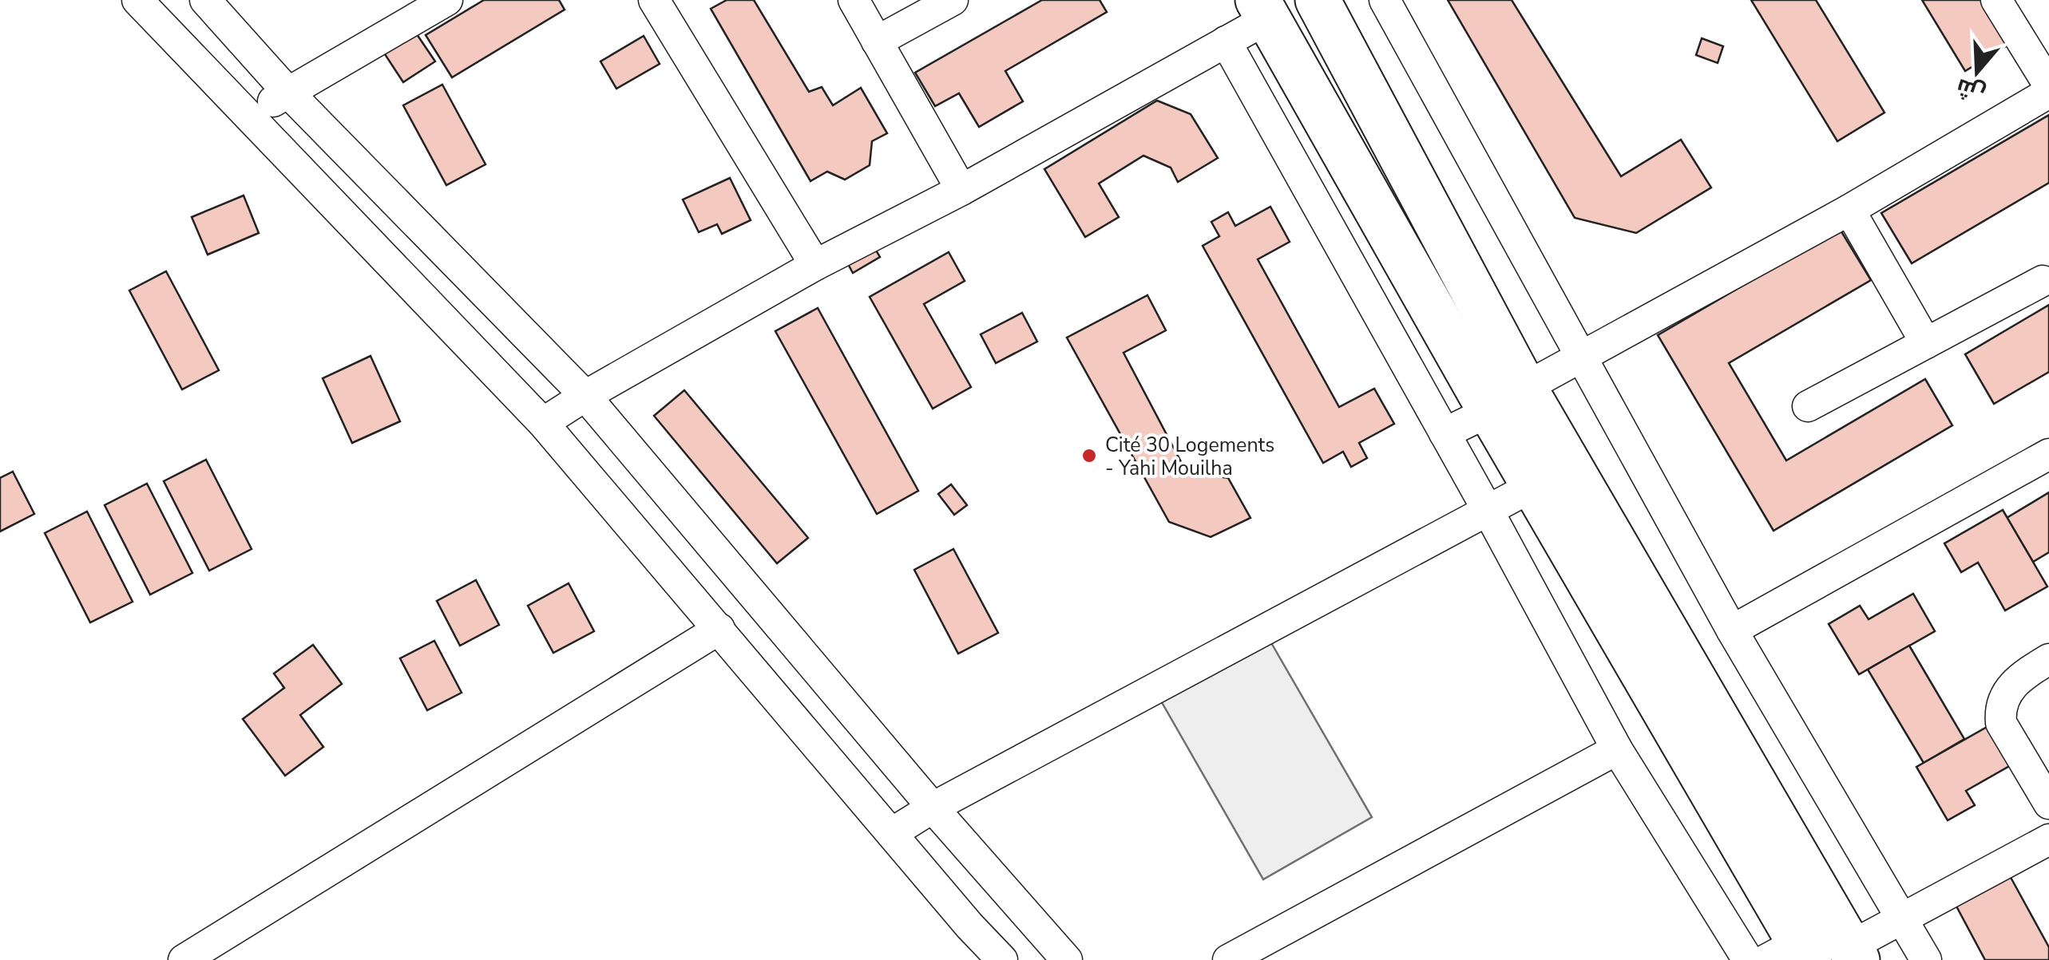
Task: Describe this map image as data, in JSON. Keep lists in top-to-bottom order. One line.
{"places":["Cité 30 Logements - Yahi Mouilha"],"north":"bottom"}
